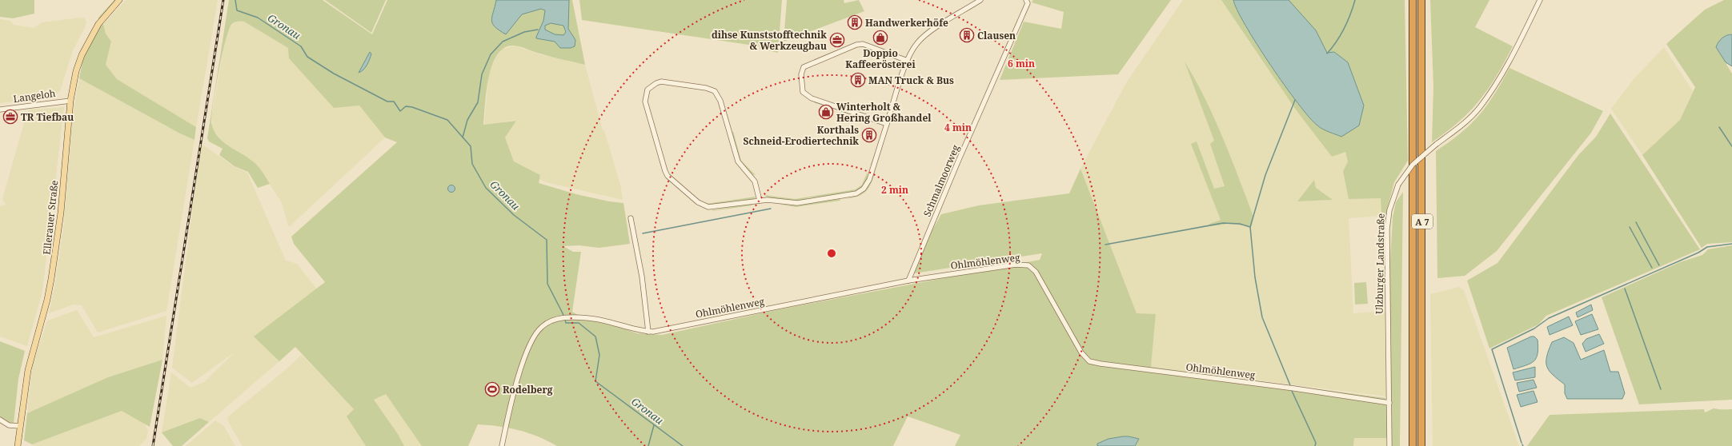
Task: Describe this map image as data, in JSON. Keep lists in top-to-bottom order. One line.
{"streets":{"highway":["A 7"],"main road":["Ellerauer Straße"],"street":["Langeloh","Schmalmoorweg","Ohlmöhlenweg","Ulzburger Landstraße"]},"crossings":[["Langeloh","Ellerauer Straße"],["Schmalmoorweg","Ohlmöhlenweg"],["Ohlmöhlenweg","Ulzburger Landstraße"]],"water":["Gronau"],"places":{"building":["Handwerkerhöfe","Clausen","MAN Truck & Bus","Korthals Schneid-Erodiertechnik"],"shop":["Doppio Kaffeerösterei","Winterholt & Hering Großhandel"],"office":["dihse Kunststofftechnik & Werkzeugbau","TR Tiefbau"],"sports":["Rodelberg"]},"rings":["6 min","4 min","2 min"]}
